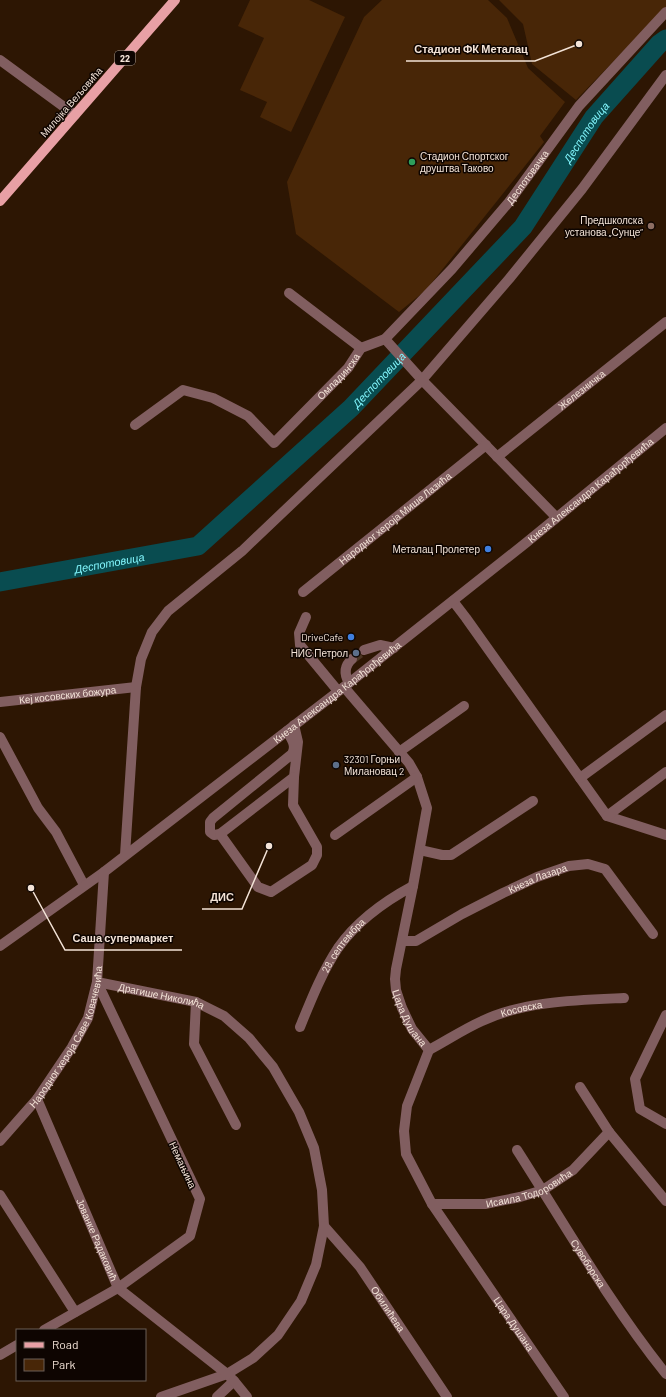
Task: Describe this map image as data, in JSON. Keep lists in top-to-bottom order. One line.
{"streets":{"main road":["22","Милојка Вељовића"],"street":["Деспотовачка","Омладинска","Железничка","Кнеза Александра Карађорђевића","Народног хероја Мише Лазића","Кеј косовских божура","Кнеза Лазара","28. септембра","Драгише Николића","Косовска","Цара Душана","Народног хероја Саве Ковачевића","Немањина","Исаила Тодоровића","Јованке Радаковић","Сувоборска","Обилићева"]},"crossings":[["Деспотовачка","Омладинска"],["Кнеза Александра Карађорђевића","Цара Душана"],["Кнеза Александра Карађорђевића","Народног хероја Саве Ковачевића"],["Кнеза Лазара","Цара Душана"],["28. септембра","Цара Душана"],["Драгише Николића","Народног хероја Саве Ковачевића"],["Драгише Николића","Немањина"],["Драгише Николића","Јованке Радаковић"],["Драгише Николића","Обилићева"],["Косовска","Цара Душана"],["Цара Душана","Исаила Тодоровића"],["Народног хероја Саве Ковачевића","Немањина"],["Народног хероја Саве Ковачевића","Јованке Радаковић"],["Немањина","Јованке Радаковић"],["Исаила Тодоровића","Сувоборска"]],"water":["Деспотовица"],"places":["Стадион ФК Металац","Стадион Спортског друштва Таково","Предшколска установа „Сунце”","Металац Пролетер","DriveCafe","НИС Петрол","32301 Горњи Милановац 2","ДИС","Саша супермаркет"],"legend":["Road","Park"]}
